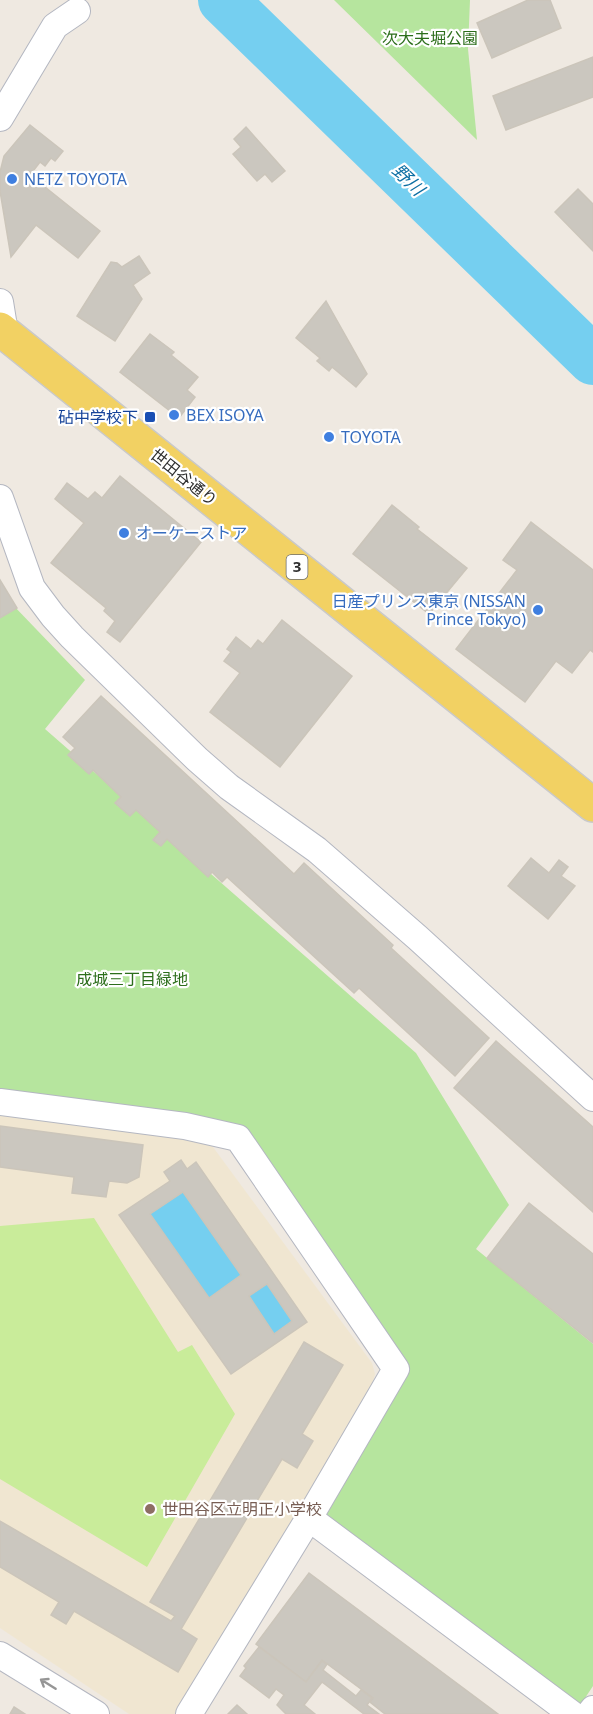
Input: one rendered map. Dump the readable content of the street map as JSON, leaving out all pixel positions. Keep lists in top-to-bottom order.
{
  "streets": {
    "main road": ["世田谷通り", "3"]
  },
  "water": ["野川"],
  "parks": ["次大夫堀公園", "成城三丁目緑地"],
  "places": {
    "other": [
      "NETZ TOYOTA",
      "BEX ISOYA",
      "TOYOTA",
      "オーケーストア",
      "日産プリンス東京 (NISSAN Prince Tokyo)",
      "世田谷区立明正小学校"
    ],
    "transit": ["砧中学校下"]
  }
}
